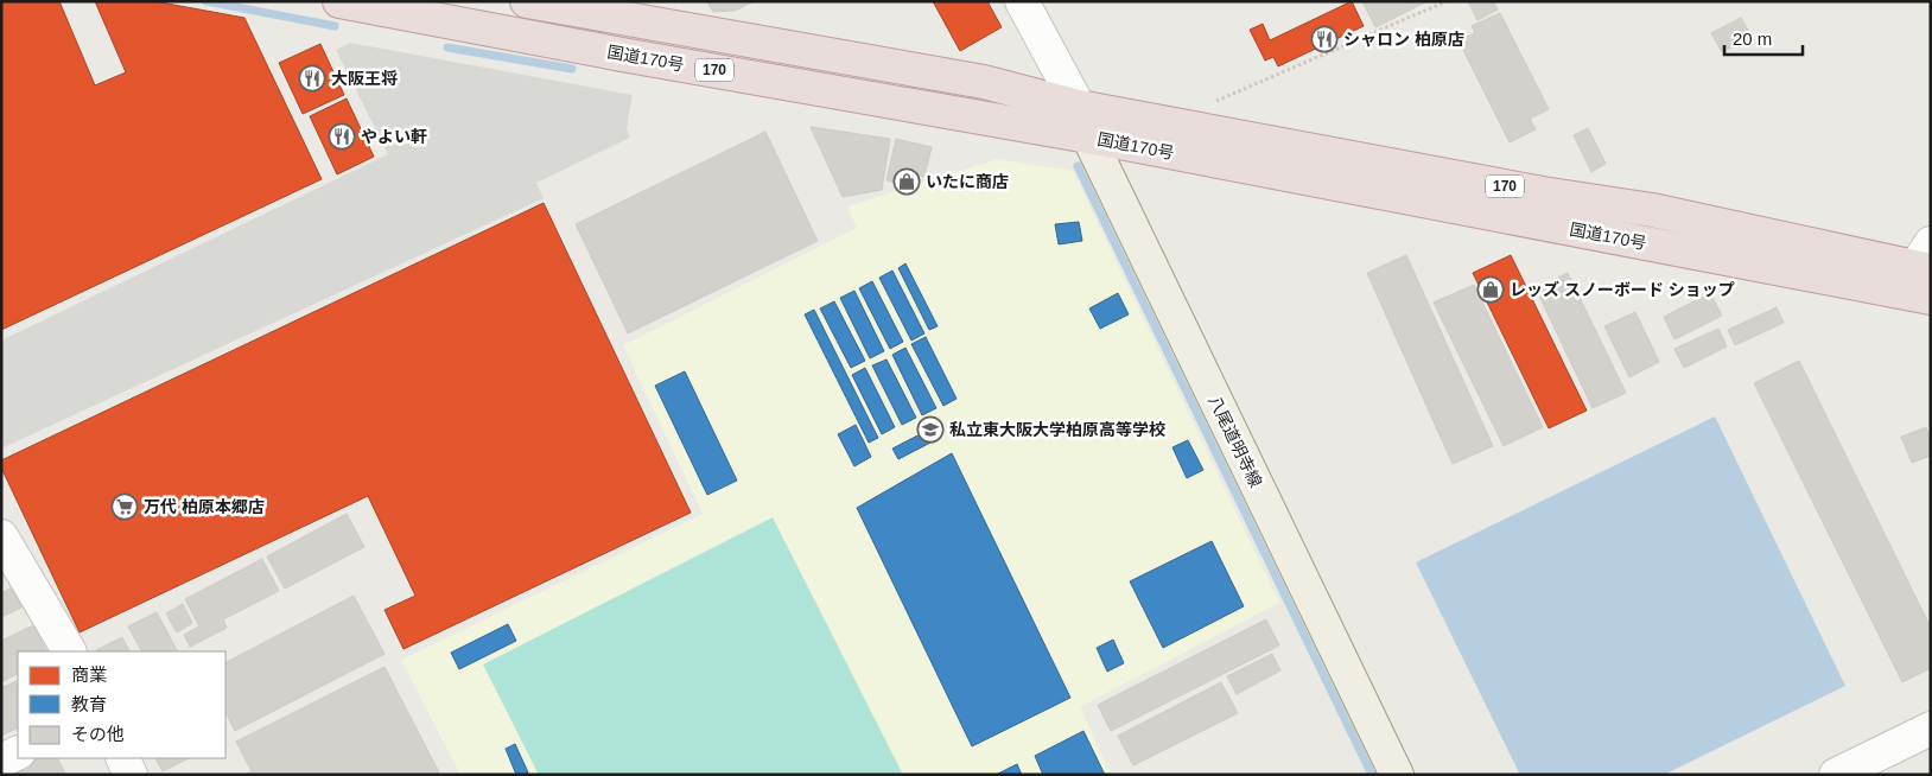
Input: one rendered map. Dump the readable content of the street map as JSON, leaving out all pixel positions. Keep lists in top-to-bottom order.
{
  "streets": {
    "highway": ["国道170号", "170"],
    "main road": ["八尾道明寺線"]
  },
  "crossings": [
    ["国道170号", "八尾道明寺線"]
  ],
  "places": {
    "restaurant": ["シャロン 柏原店", "大阪王将", "やよい軒"],
    "shop": ["いたに商店", "レッズ スノーボード ショップ"],
    "school or university": ["私立東大阪大学柏原高等学校"],
    "supermarket": ["万代 柏原本郷店"]
  },
  "legend": ["商業", "教育", "その他"],
  "scale_bar": "20 m"
}
